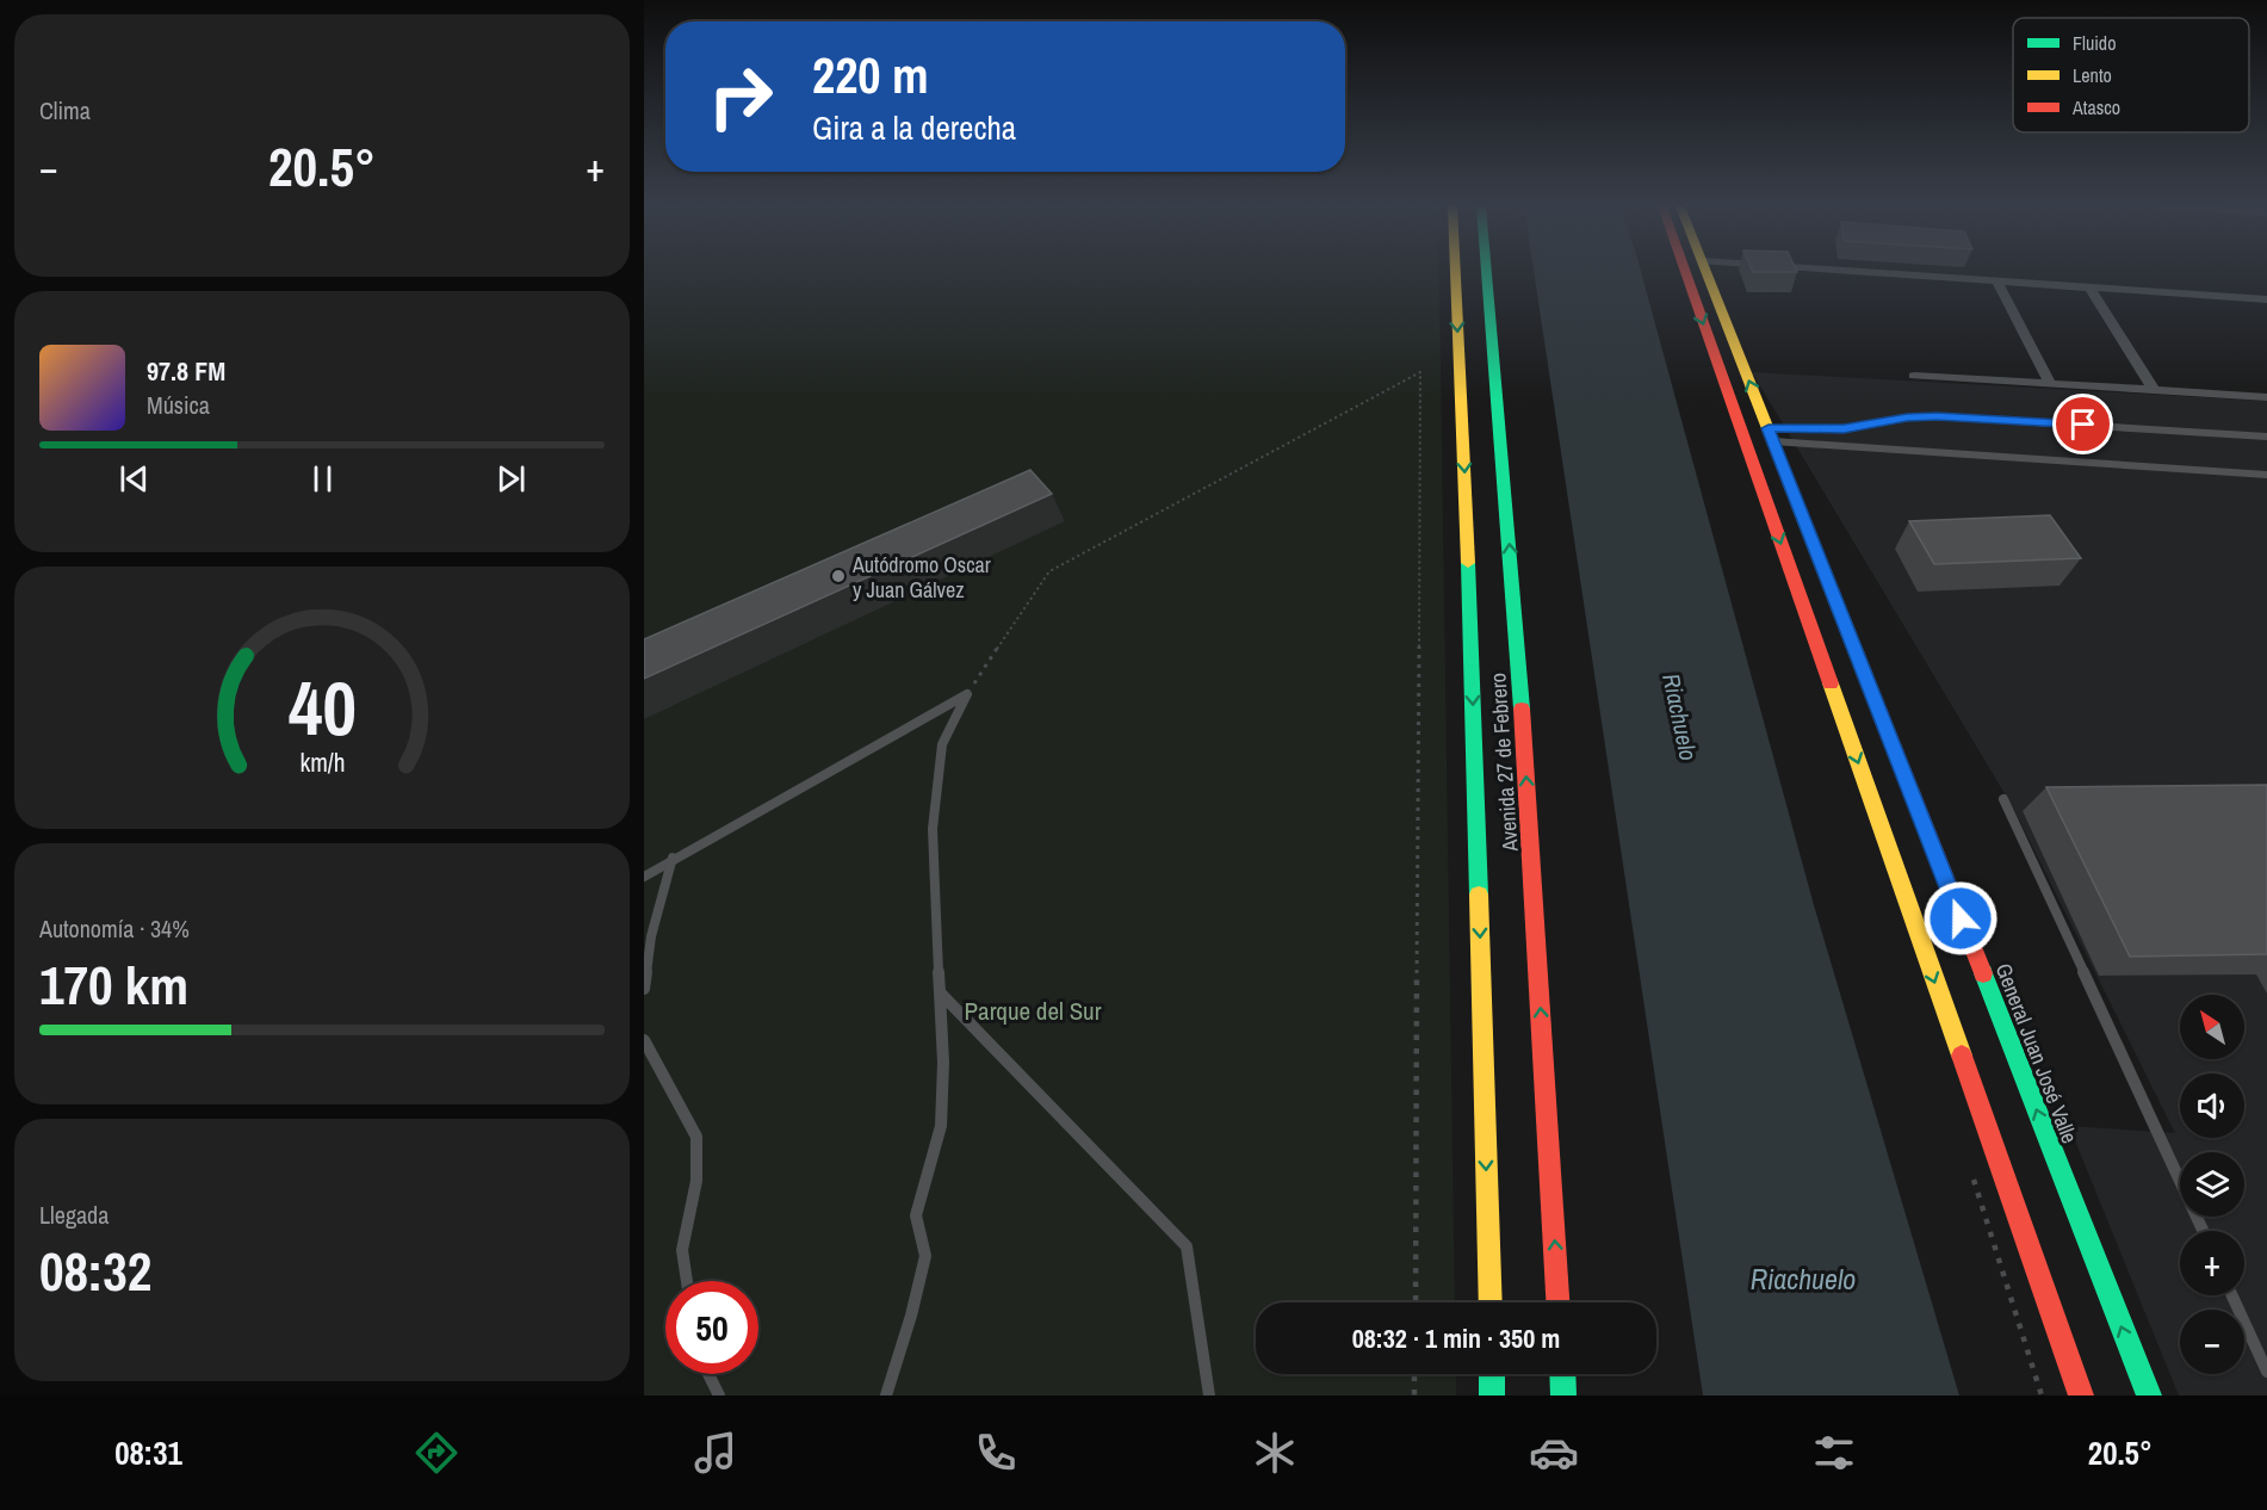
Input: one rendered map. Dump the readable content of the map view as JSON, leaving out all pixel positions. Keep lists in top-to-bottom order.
{
  "streets": {
    "main road": ["Avenida 27 de Febrero", "General Juan José Valle"]
  },
  "water": ["Riachuelo"],
  "parks": ["Parque del Sur"],
  "places": ["Autódromo Oscar y Juan Gálvez"],
  "legend": ["Fluido", "Lento", "Atasco"],
  "north": "top left",
  "page": {
    "tile": [
      "Clima",
      ["Autonomía · 34%", "170 km"],
      ["Llegada", "08:32"]
    ],
    "turn": ["220 m", "Gira a la derecha"],
    "heat": ["−", "20.5°", "+"],
    "song": ["97.8 FM", "Música"],
    "map_buttons": ["+", "−"],
    "limit": "50",
    "trip": "08:32 · 1 min · 350 m",
    "tabs": ["08:31", "20.5°"],
    "gauge": ["40", "km/h"]
  }
}
